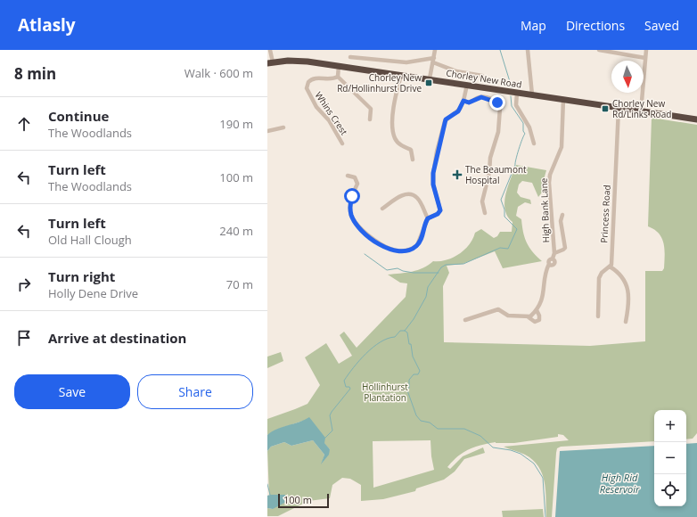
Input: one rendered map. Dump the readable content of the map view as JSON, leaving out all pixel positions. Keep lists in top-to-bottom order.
{
  "streets": {
    "highway": ["Chorley New Road"],
    "street": ["Whins Crest", "High Bank Lane", "Princess Road"]
  },
  "crossings": [
    ["Chorley New Road", "High Bank Lane"],
    ["Chorley New Road", "Princess Road"]
  ],
  "water": ["High Rid Reservoir"],
  "parks": ["Hollinhurst Plantation"],
  "places": {
    "transit": ["Chorley New Rd/Hollinhurst Drive", "Chorley New Rd/Links Road"],
    "health": ["The Beaumont Hospital"]
  },
  "scale_bar": "100 m",
  "north": "bottom",
  "page": {
    "header": "Atlasly",
    "nav": ["Map", "Directions", "Saved"],
    "heading": ["8 min", "Walk · 600 m"],
    "list": [
      ["Continue", "The Woodlands", "190 m"],
      ["Turn left", "The Woodlands", "100 m"],
      ["Turn left", "Old Hall Clough", "240 m"],
      ["Turn right", "Holly Dene Drive", "70 m"],
      "Arrive at destination"
    ],
    "buttons": ["Save", "Share"],
    "map_buttons": ["+", "−"],
    "scale": "100 m"
  }
}
